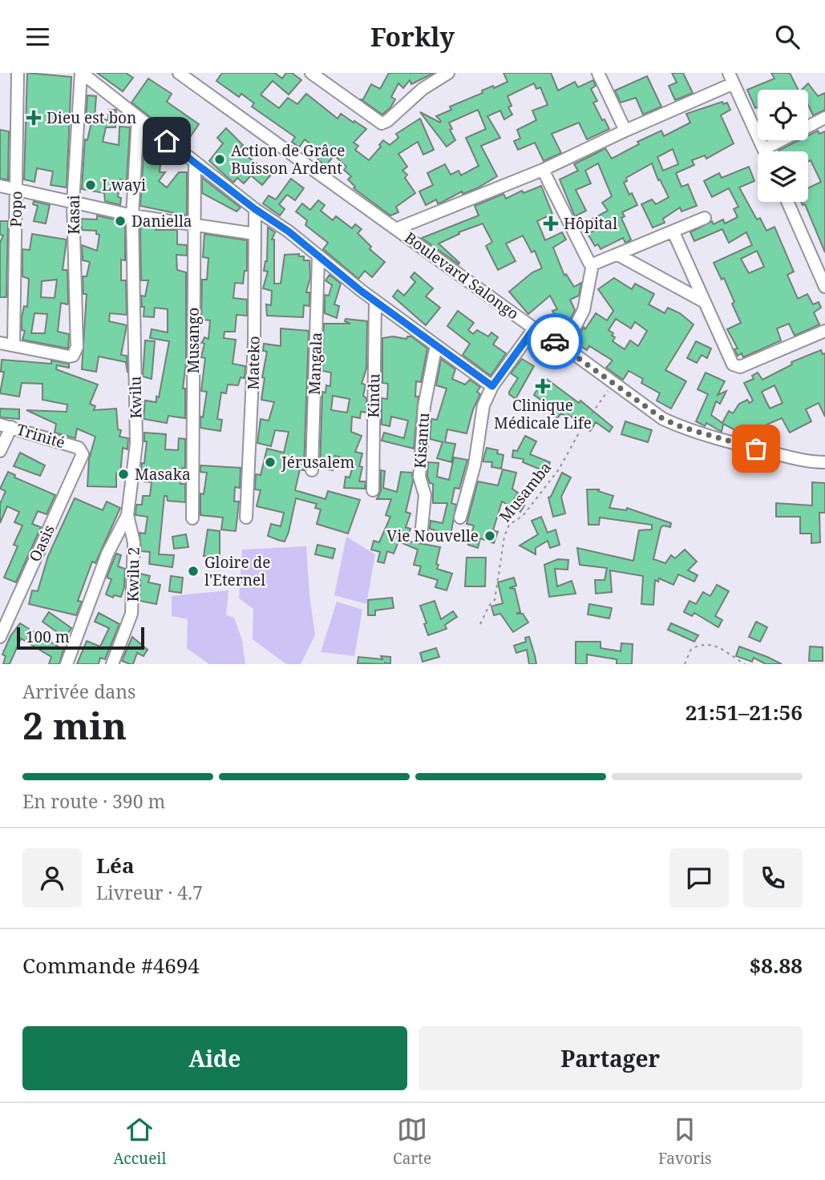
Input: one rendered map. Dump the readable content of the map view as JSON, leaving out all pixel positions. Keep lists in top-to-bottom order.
{
  "streets": {
    "street": [
      "Popo",
      "Kasai",
      "Boulevard Salongo",
      "Musango",
      "Mateko",
      "Mangala",
      "Kindu",
      "Kwilu",
      "Trinité",
      "Kisantu",
      "Oasis",
      "Kwilu 2"
    ],
    "path": ["Musamba"]
  },
  "crossings": [
    ["Popo", "Kasai"],
    ["Boulevard Salongo", "Musamba"],
    ["Kwilu", "Kwilu 2"],
    ["Trinité", "Oasis"]
  ],
  "places": {
    "health": ["Dieu est bon", "Hôpital", "Clinique Médicale Life"],
    "other": [
      "Action de Grâce Buisson Ardent",
      "Lwayi",
      "Daniella",
      "Jérusalem",
      "Masaka",
      "Vie Nouvelle",
      "Gloire de l'Eternel"
    ]
  },
  "scale_bar": "100 m",
  "page": {
    "header": "Forkly",
    "scale": "100 m",
    "heading": ["2 min", "Arrivée dans", "21:51–21:56"],
    "panel": [
      "Léa",
      "Livreur · 4.7",
      "Commande #4694",
      "$8.88"
    ],
    "bar": "En route · 390 m",
    "buttons": ["Aide", "Partager"],
    "tabs": ["Accueil", "Carte", "Favoris"]
  }
}
